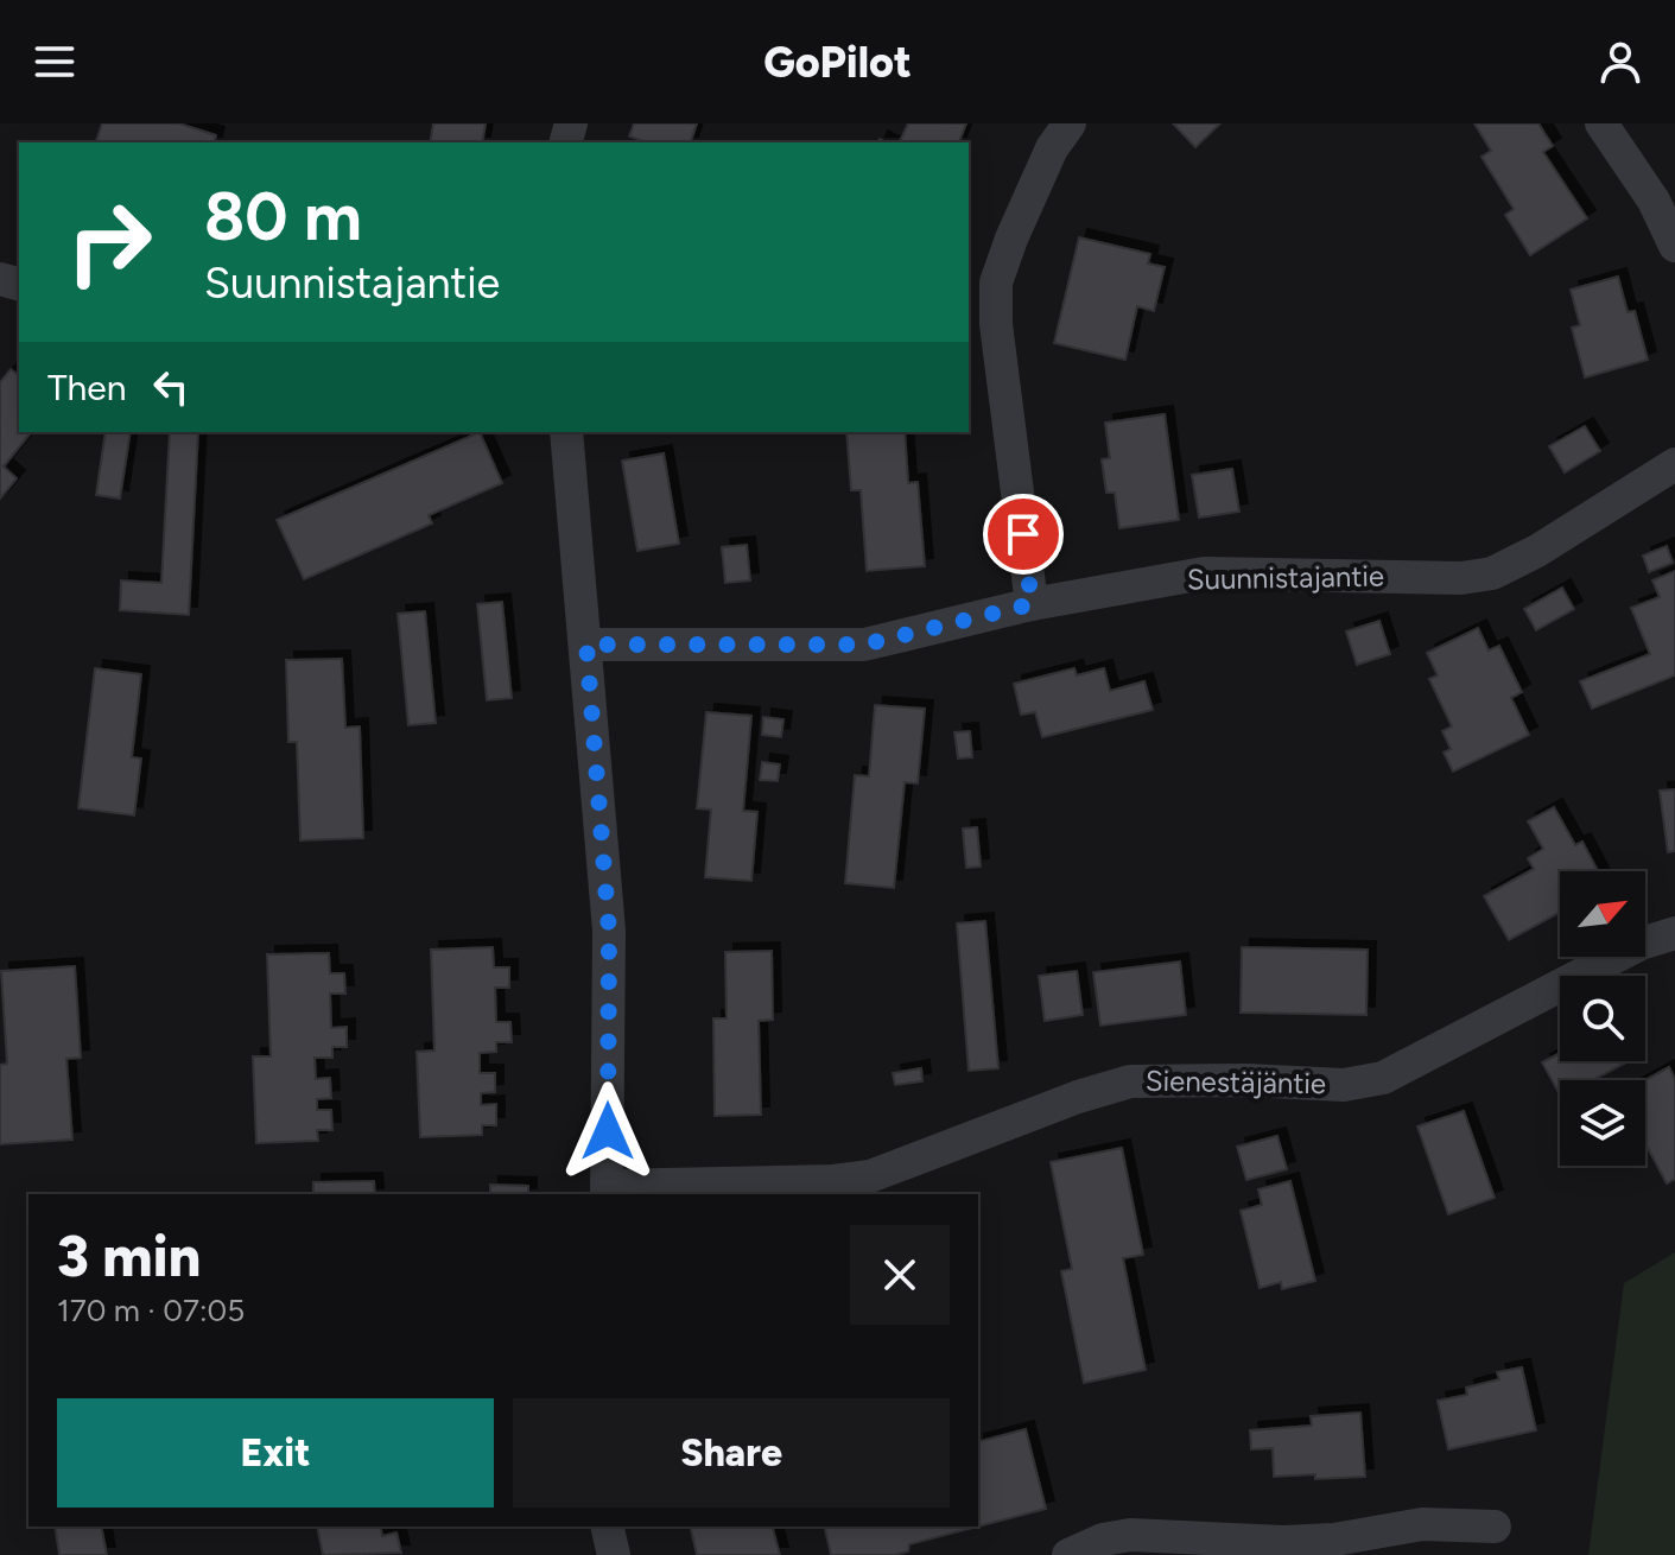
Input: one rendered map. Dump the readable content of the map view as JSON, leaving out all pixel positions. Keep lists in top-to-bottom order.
{
  "streets": {
    "street": ["Suunnistajantie", "Sienestäjäntie"]
  },
  "north": "top right",
  "page": {
    "header": "GoPilot",
    "turn": ["80 m", "Suunnistajantie"],
    "then": "Then",
    "heading": ["3 min", "170 m · 07:05"],
    "buttons": ["Exit", "Share"]
  }
}
